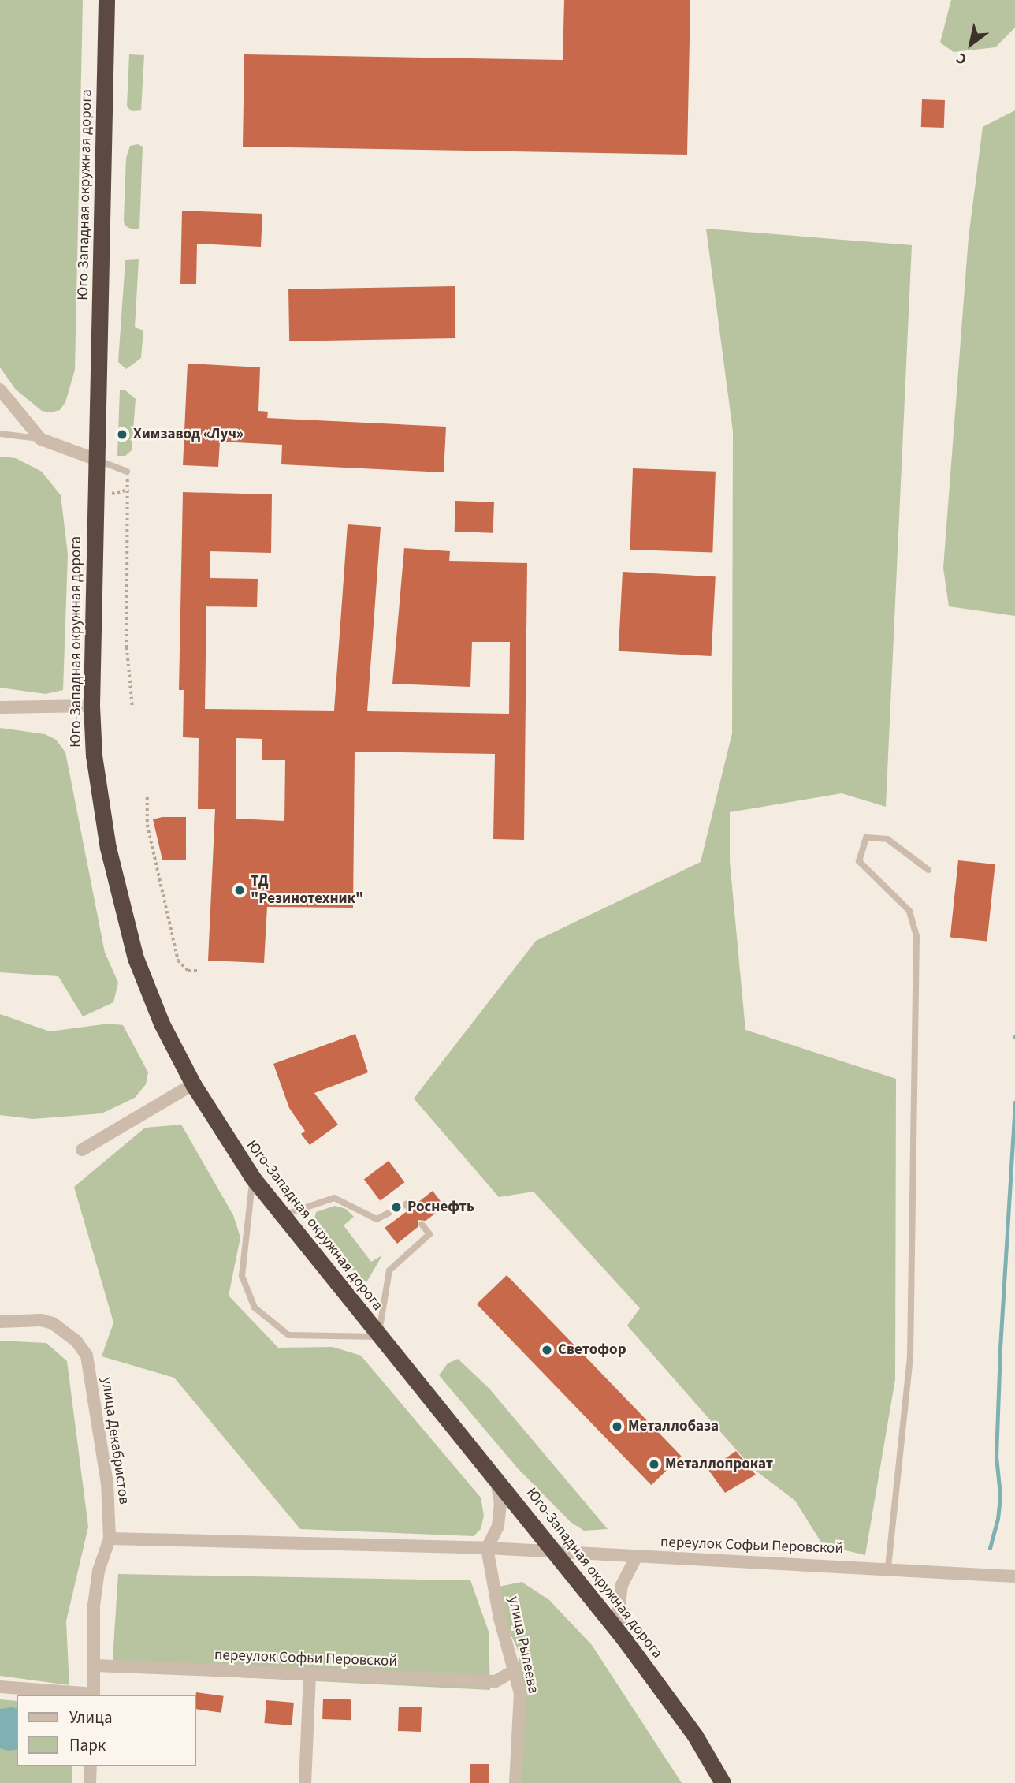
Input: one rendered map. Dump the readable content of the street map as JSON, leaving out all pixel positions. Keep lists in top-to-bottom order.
{
  "streets": {
    "highway": ["Юго-Западная окружная дорога"],
    "street": ["улица Декабристов", "переулок Софьи Перовской", "улица Рылеева"]
  },
  "crossings": [
    ["Юго-Западная окружная дорога", "переулок Софьи Перовской"],
    ["улица Декабристов", "переулок Софьи Перовской"],
    ["переулок Софьи Перовской", "улица Рылеева"]
  ],
  "places": [
    "Химзавод «Луч»",
    "ТД \"Резинотехник\"",
    "Роснефть",
    "Светофор",
    "Металлобаза",
    "Металлопрокат"
  ],
  "legend": ["Улица", "Парк"],
  "north": "bottom left"
}
